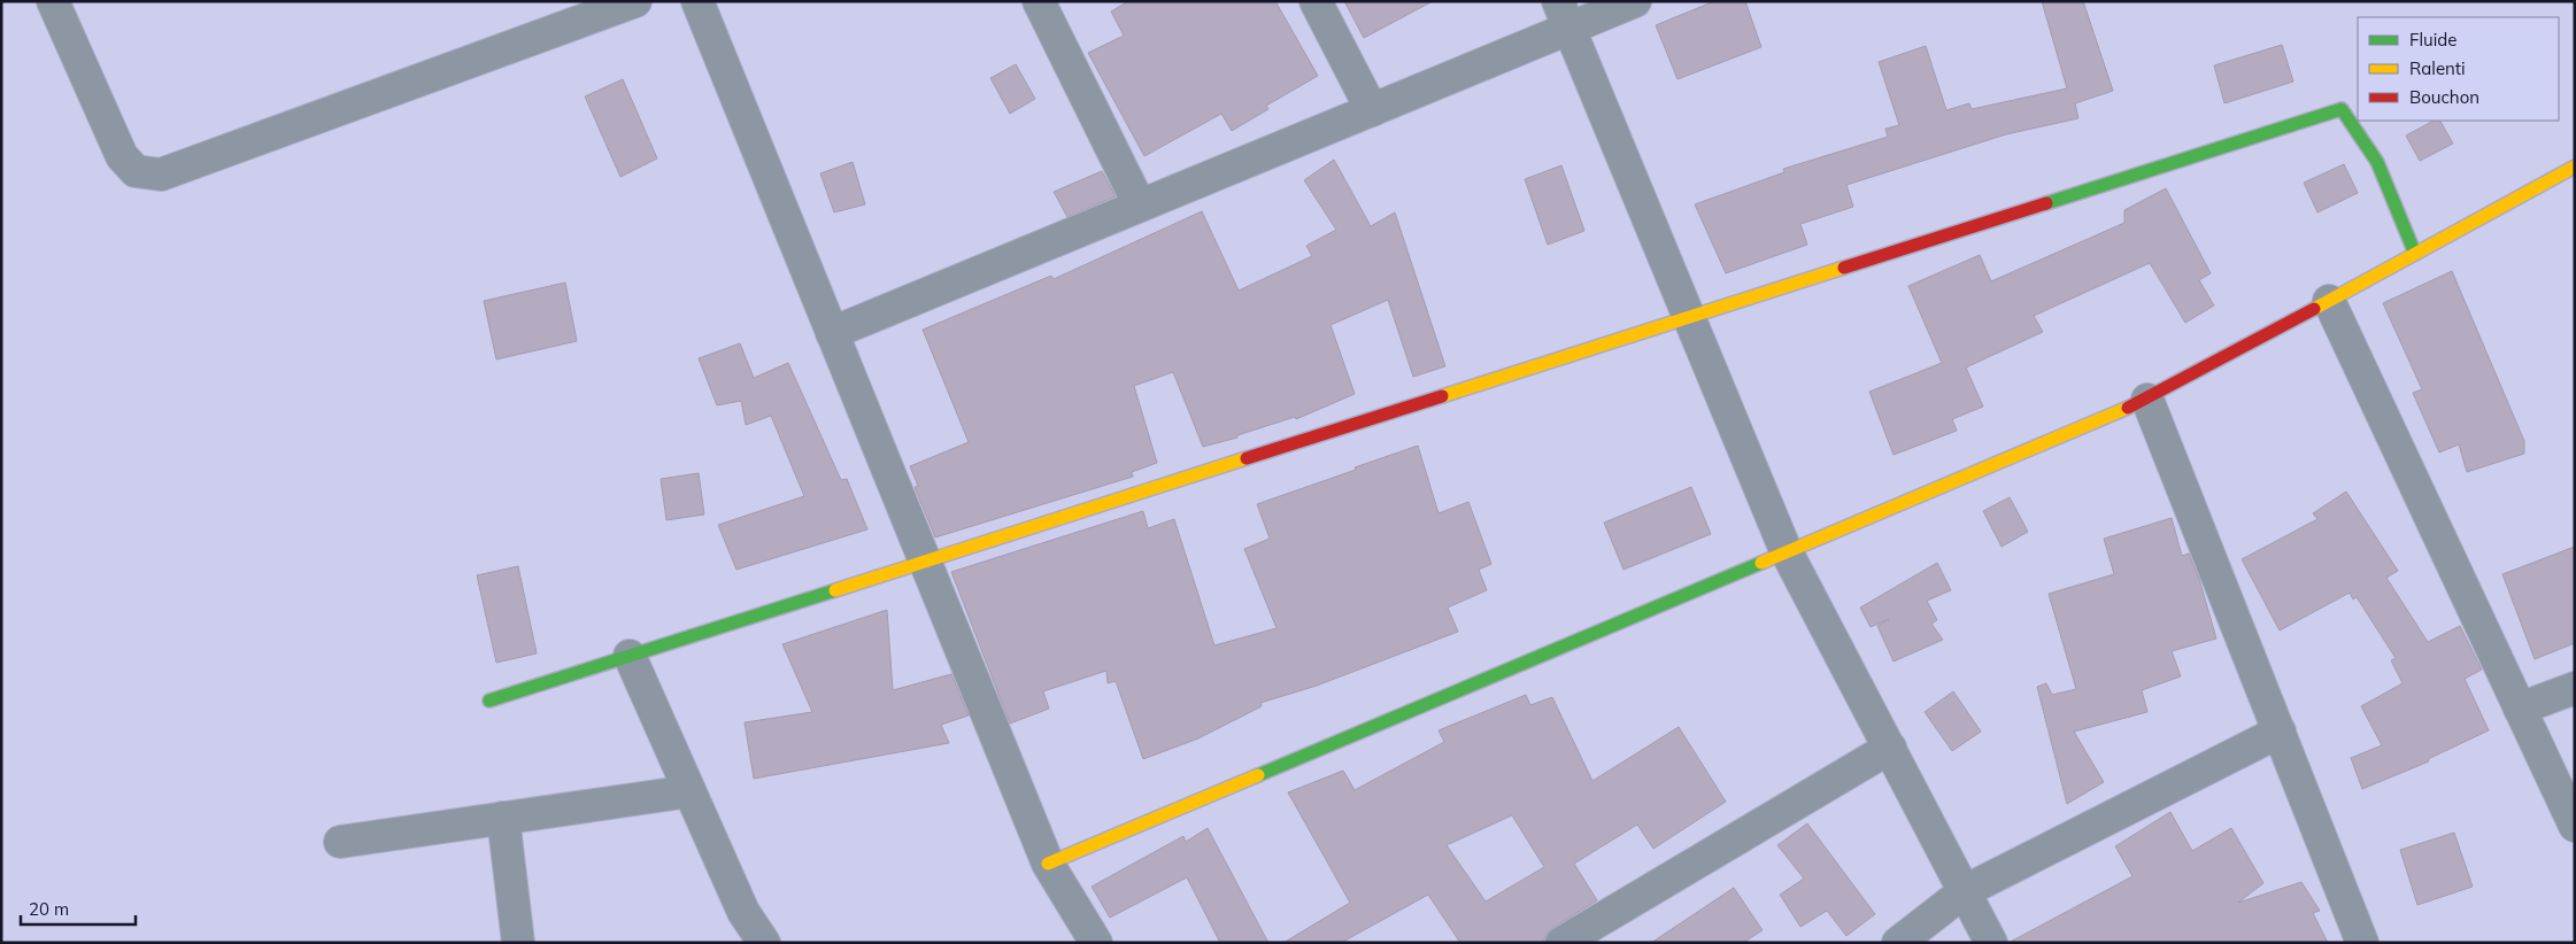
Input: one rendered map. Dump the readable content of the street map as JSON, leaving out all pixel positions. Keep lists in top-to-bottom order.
{
  "legend": ["Fluide", "Ralenti", "Bouchon"],
  "scale_bar": "20 m"
}
